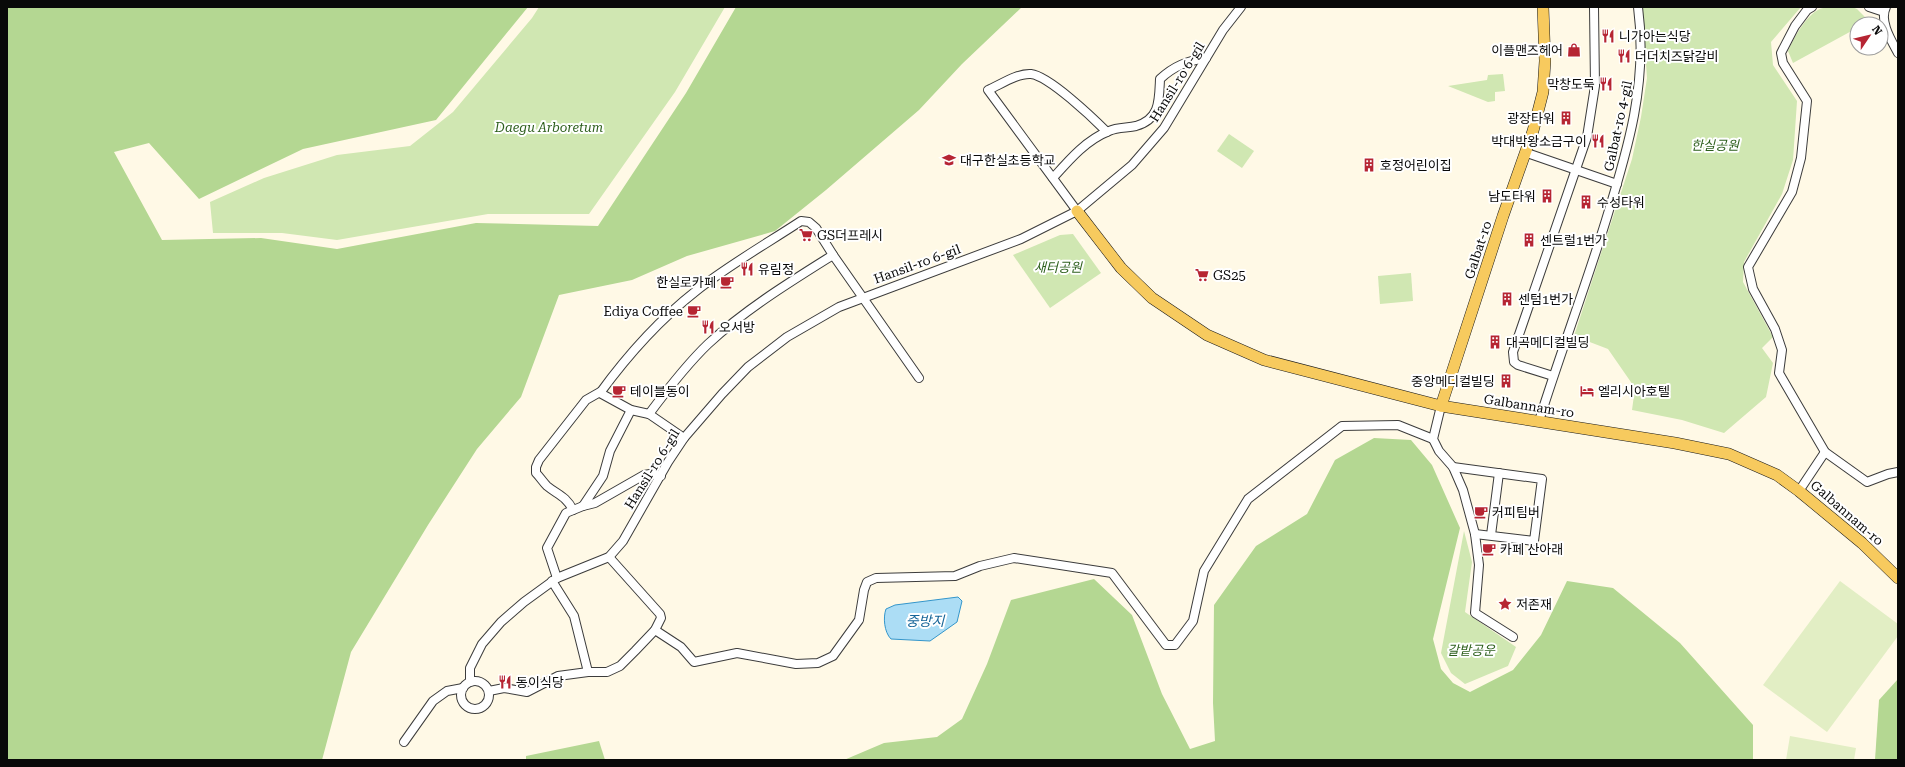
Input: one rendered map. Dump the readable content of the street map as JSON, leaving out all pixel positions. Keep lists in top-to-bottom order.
{
  "streets": {
    "main road": ["Galbat-ro", "Galbannam-ro"],
    "street": ["Hansil-ro 6-gil", "Galbat-ro 4-gil"]
  },
  "crossings": [
    ["Hansil-ro 6-gil", "Galbannam-ro"],
    ["Galbat-ro 4-gil", "Galbat-ro"],
    ["Galbat-ro", "Galbannam-ro"]
  ],
  "water": ["중방지"],
  "parks": [
    "Daegu Arboretum",
    "한실공원",
    "새터공원",
    "갈밭공운"
  ],
  "places": {
    "restaurant": [
      "니가아는식당",
      "더더치즈닭갈비",
      "막창도둑",
      "박대박왕소금구이",
      "유림정",
      "오서방",
      "동이식당"
    ],
    "shop": ["이플맨즈헤어"],
    "building": [
      "광장타워",
      "호정어린이집",
      "남도타워",
      "수성타워",
      "센트럴1번가",
      "센텀1번가",
      "대곡메디컬빌딩",
      "중앙메디컬빌딩"
    ],
    "school or university": ["대구한실초등학교"],
    "supermarket": ["GS더프레시", "GS25"],
    "cafe": [
      "한실로카페",
      "Ediya Coffee",
      "테이블동이",
      "커피팀버",
      "카페 산아래"
    ],
    "hotel": ["엘리시아호텔"],
    "place": ["저존재"]
  },
  "north": "top right"
}
